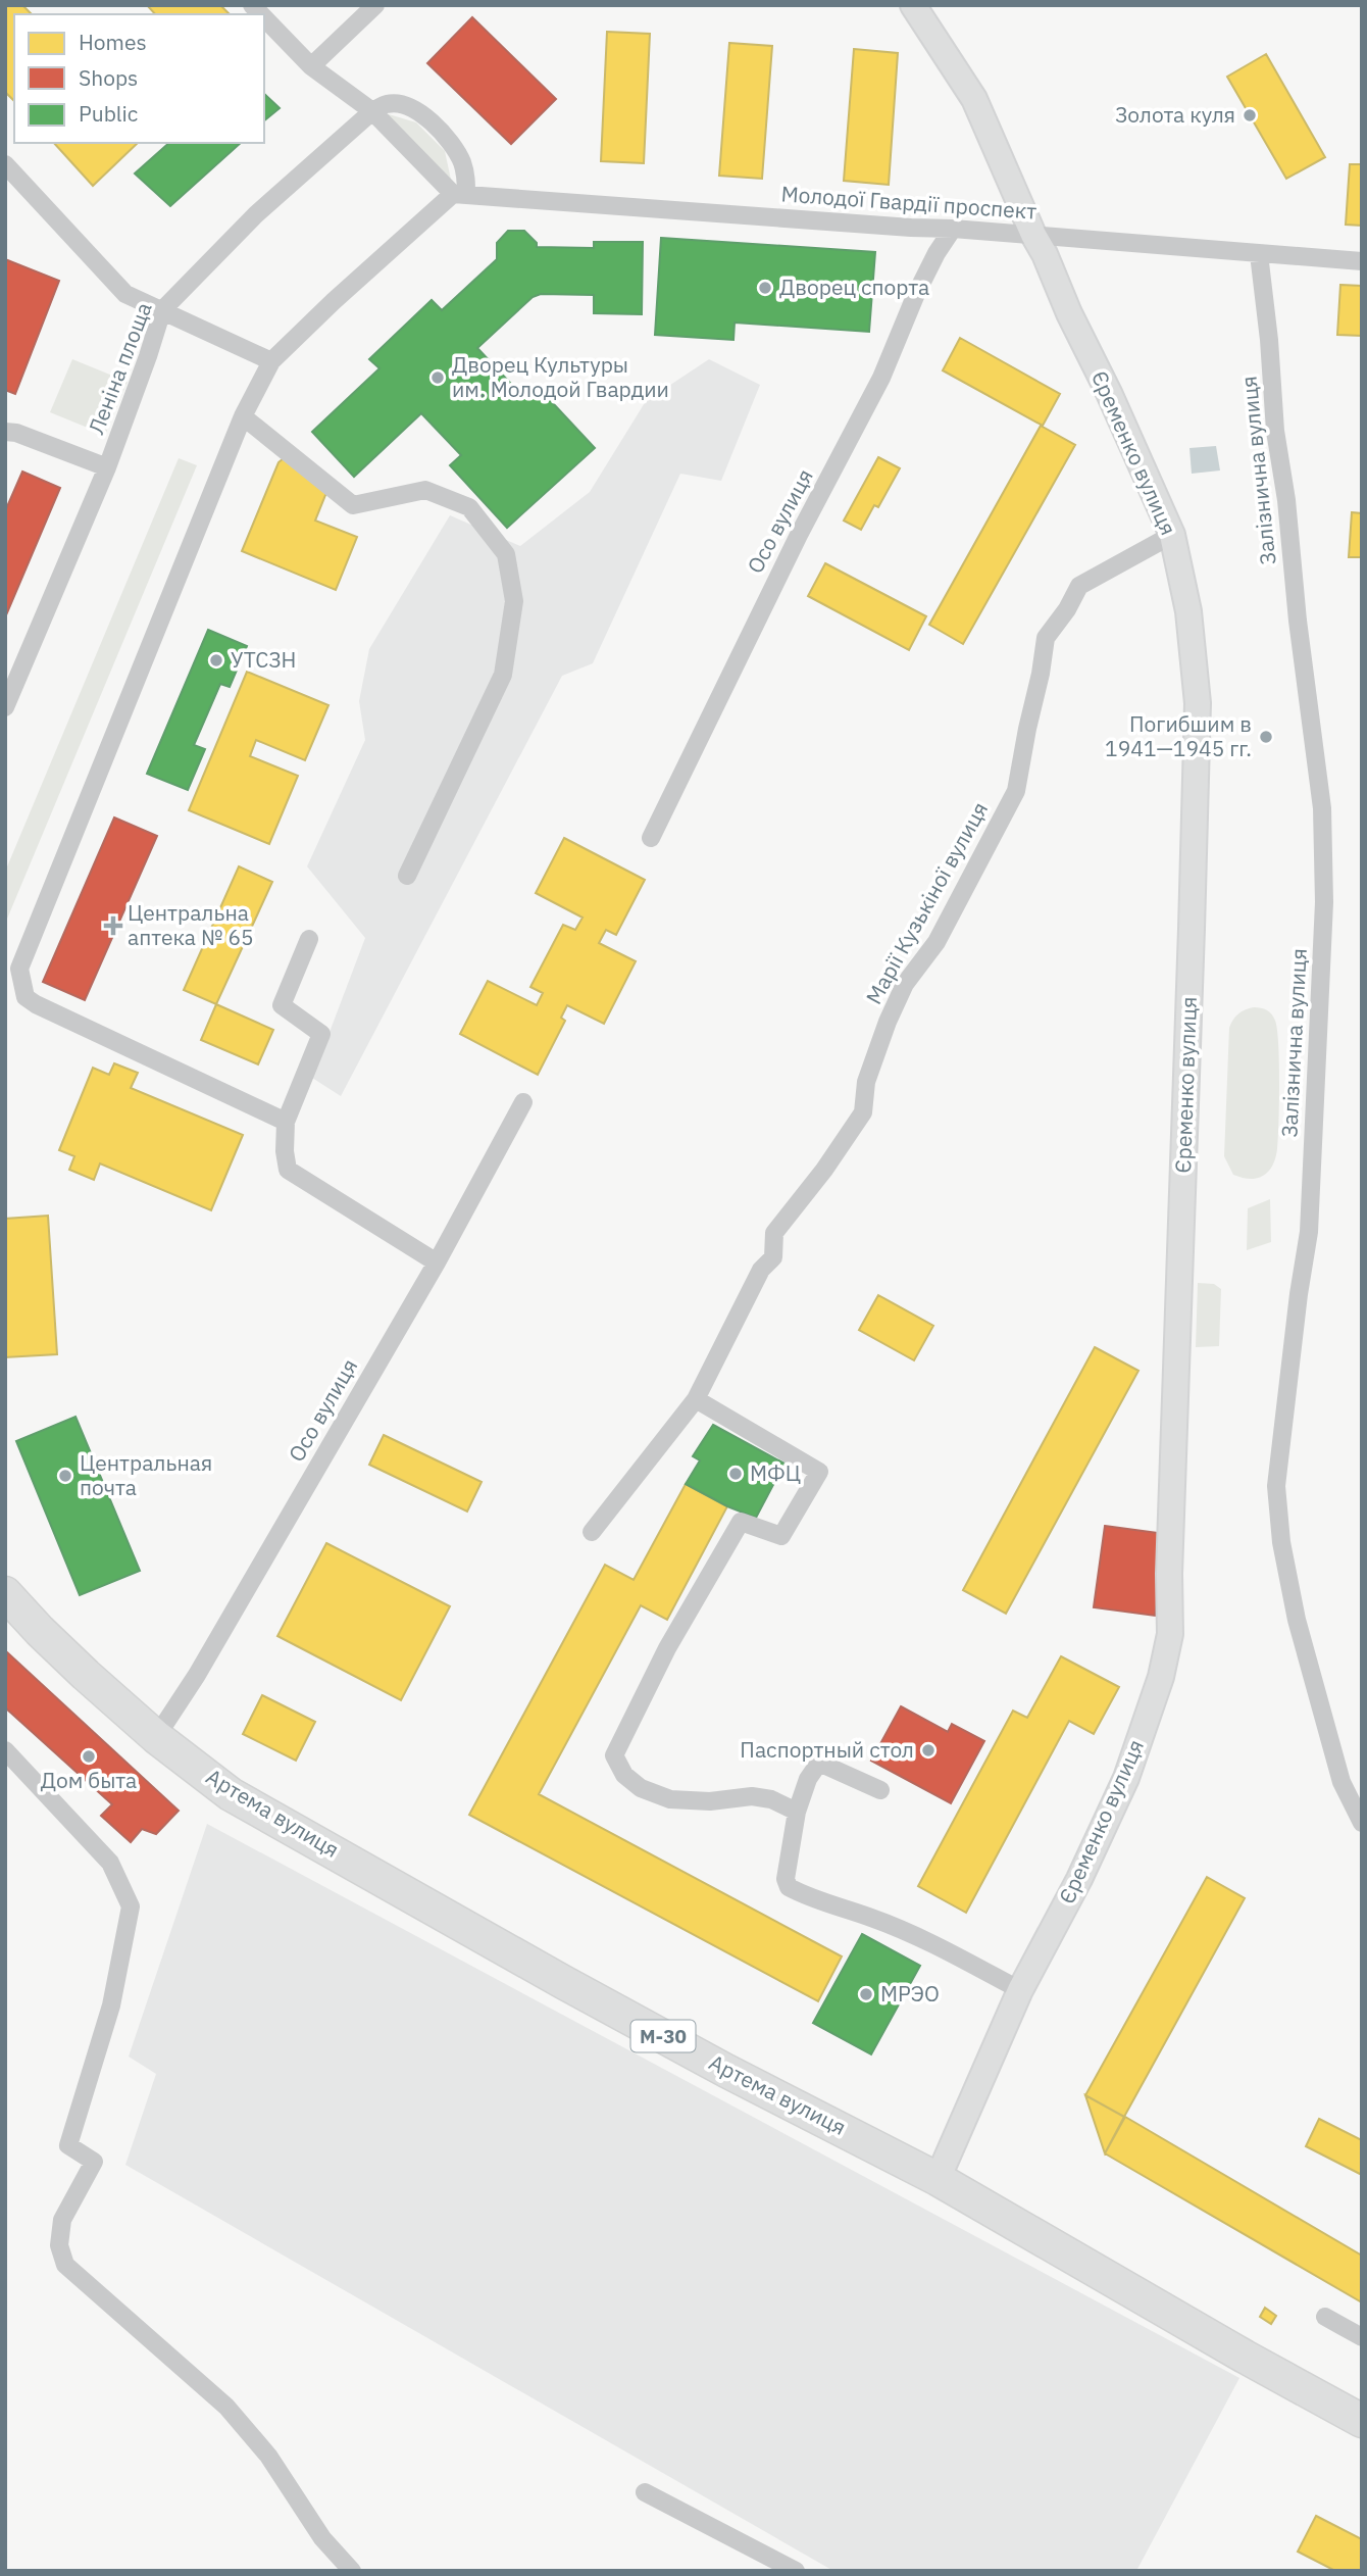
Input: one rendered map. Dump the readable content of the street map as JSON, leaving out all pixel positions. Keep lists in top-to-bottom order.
{
  "streets": {
    "highway": ["Артема вулиця", "М-30"],
    "street": [
      "Молодої Гвардії проспект",
      "Леніна площа",
      "Єременко вулиця",
      "Залізнична вулиця",
      "Осо вулиця",
      "Марії Кузькіної вулиця"
    ]
  },
  "crossings": [
    ["Молодої Гвардії проспект", "Єременко вулиця"],
    ["Молодої Гвардії проспект", "Залізнична вулиця"],
    ["Молодої Гвардії проспект", "Осо вулиця"],
    ["Єременко вулиця", "Марії Кузькіної вулиця"],
    ["Єременко вулиця", "Артема вулиця"],
    ["Осо вулиця", "Артема вулиця"]
  ],
  "places": {
    "other": [
      "Золота куля",
      "Дворец спорта",
      "Дворец Культуры им. Молодой Гвардии",
      "УТСЗН",
      "Погибшим в 1941—1945 гг.",
      "МФЦ",
      "Центральная почта",
      "Паспортный стол",
      "Дом быта",
      "МРЭО"
    ],
    "health": ["Центральна аптека № 65"]
  },
  "legend": ["Homes", "Shops", "Public"]
}
